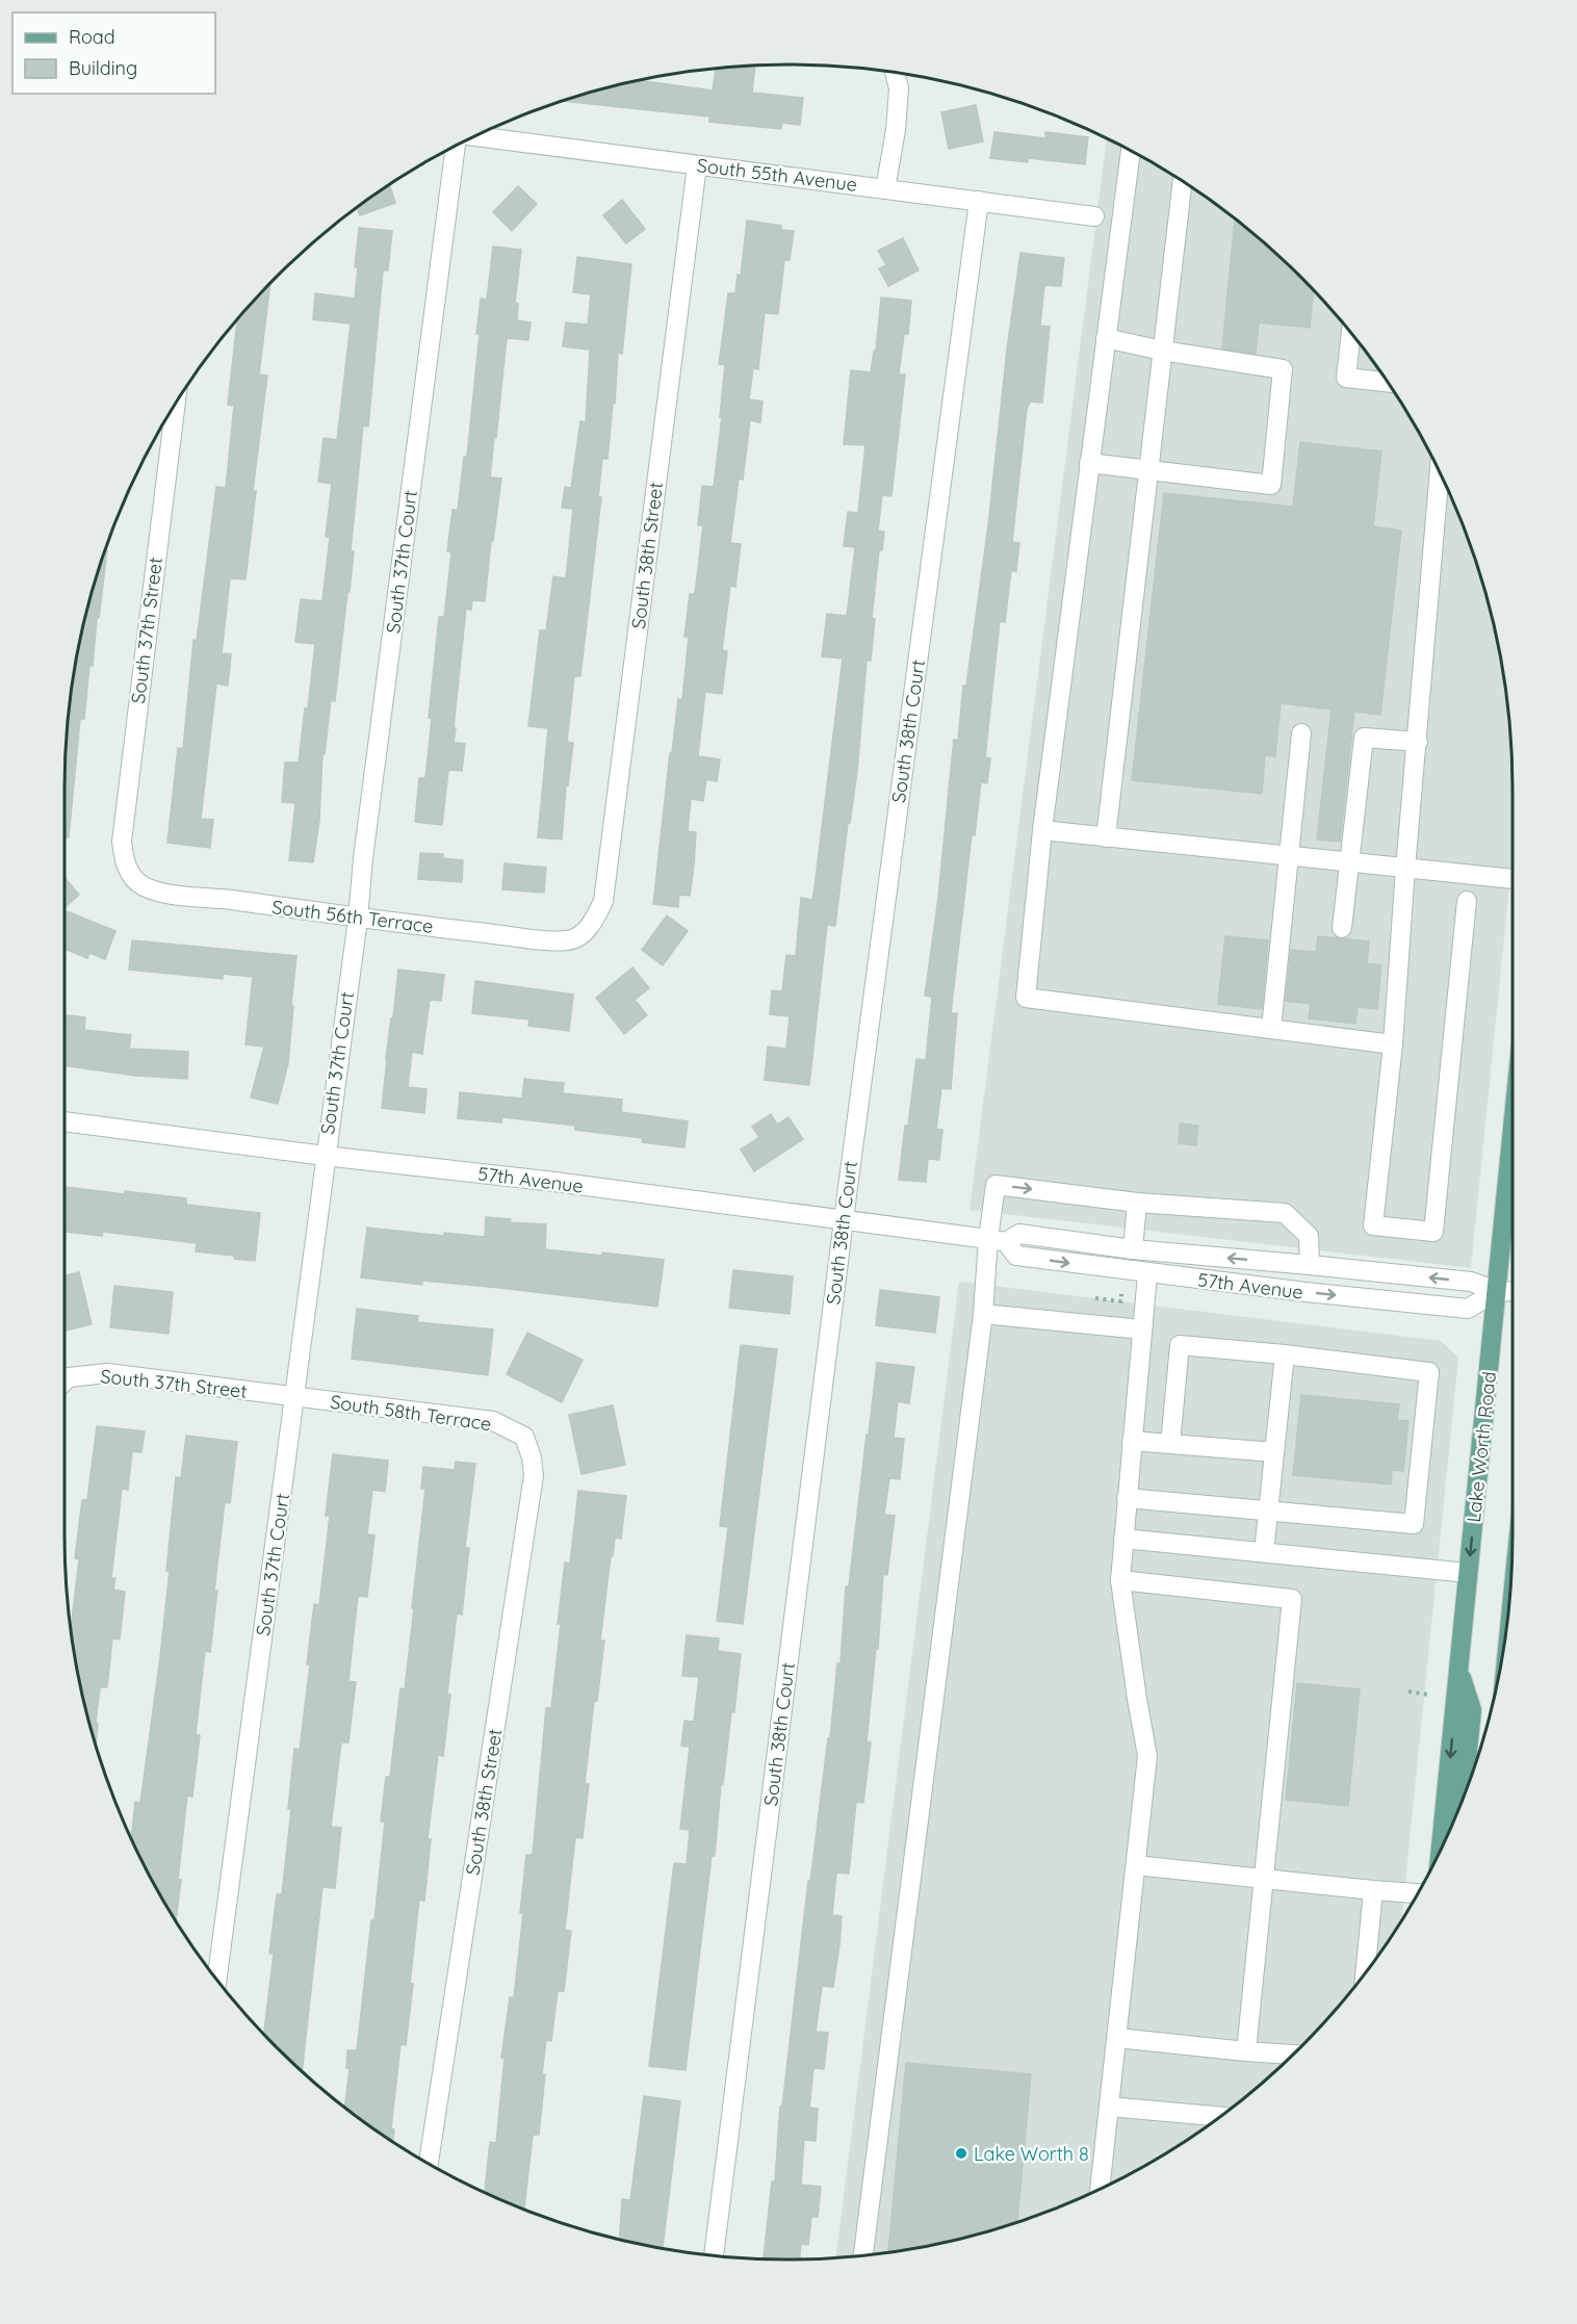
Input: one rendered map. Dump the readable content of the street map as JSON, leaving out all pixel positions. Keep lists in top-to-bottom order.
{
  "streets": {
    "main road": ["Lake Worth Road"],
    "street": [
      "South 55th Avenue",
      "South 38th Street",
      "South 37th Court",
      "South 37th Street",
      "South 38th Court",
      "South 56th Terrace",
      "57th Avenue",
      "South 58th Terrace"
    ]
  },
  "crossings": [
    ["South 55th Avenue", "South 38th Street"],
    ["South 55th Avenue", "South 38th Court"],
    ["South 38th Street", "South 56th Terrace"],
    ["South 38th Street", "South 58th Terrace"],
    ["South 37th Court", "South 37th Street"],
    ["South 37th Court", "South 56th Terrace"],
    ["South 37th Court", "57th Avenue"],
    ["South 37th Court", "South 58th Terrace"],
    ["South 37th Street", "South 56th Terrace"],
    ["South 37th Street", "South 58th Terrace"],
    ["South 38th Court", "57th Avenue"],
    ["57th Avenue", "Lake Worth Road"]
  ],
  "one_way": ["Lake Worth Road"],
  "places": ["Lake Worth 8"],
  "legend": ["Road", "Building"]
}
